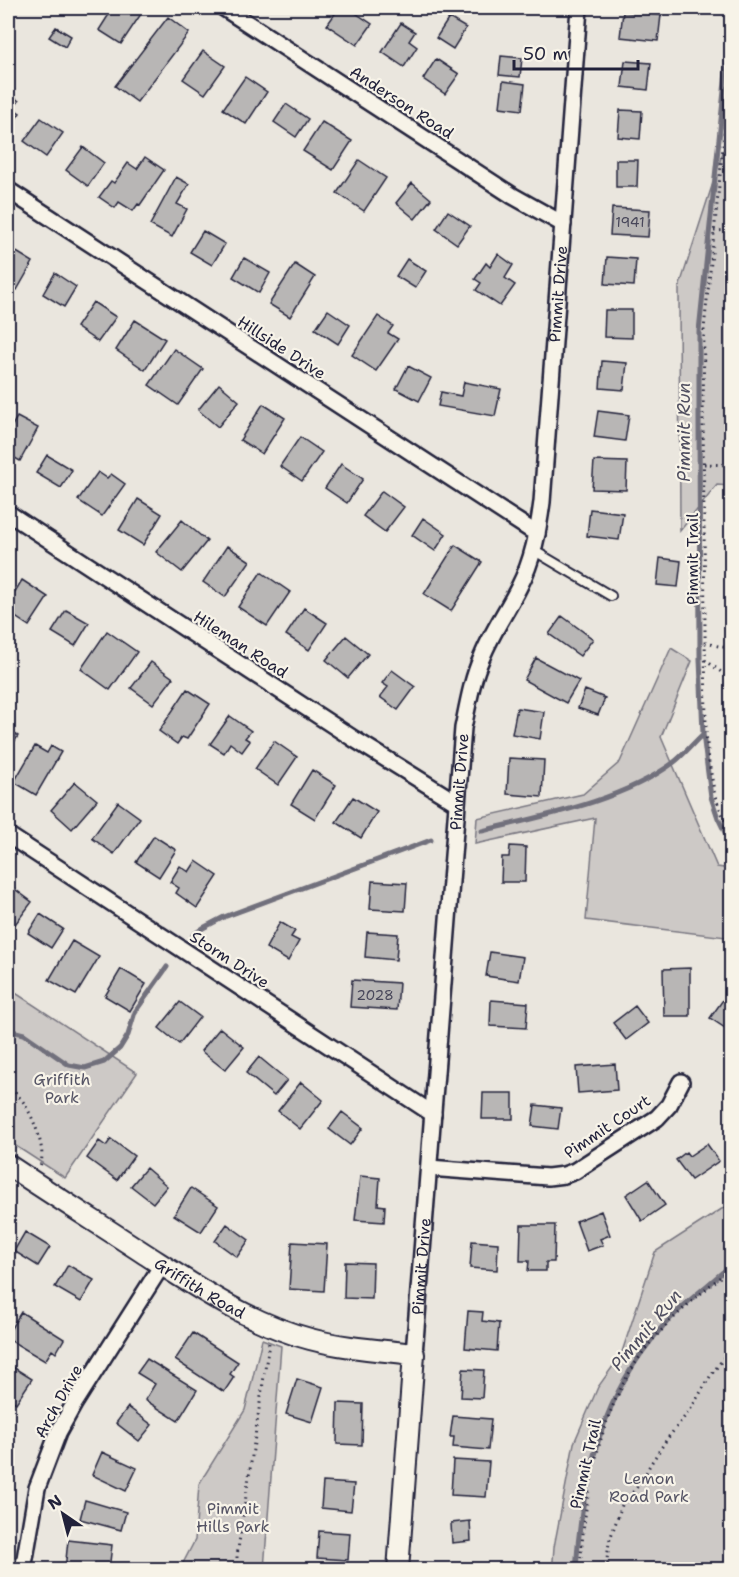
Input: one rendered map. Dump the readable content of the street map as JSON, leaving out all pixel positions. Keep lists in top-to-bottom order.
{
  "streets": {
    "street": [
      "Anderson Road",
      "Pimmit Drive",
      "Hillside Drive",
      "Hileman Road",
      "Storm Drive",
      "Pimmit Court",
      "Griffith Road",
      "Arch Drive"
    ],
    "path": ["Pimmit Trail"]
  },
  "crossings": [
    ["Anderson Road", "Pimmit Drive"],
    ["Pimmit Drive", "Hillside Drive"],
    ["Pimmit Drive", "Hileman Road"],
    ["Pimmit Drive", "Storm Drive"],
    ["Pimmit Drive", "Pimmit Court"],
    ["Pimmit Drive", "Griffith Road"],
    ["Griffith Road", "Arch Drive"]
  ],
  "water": ["Pimmit Run"],
  "parks": ["Griffith Park", "Lemon Road Park", "Pimmit Hills Park"],
  "house_numbers": ["1941", "2028"],
  "scale_bar": "50 m",
  "north": "top left"
}
